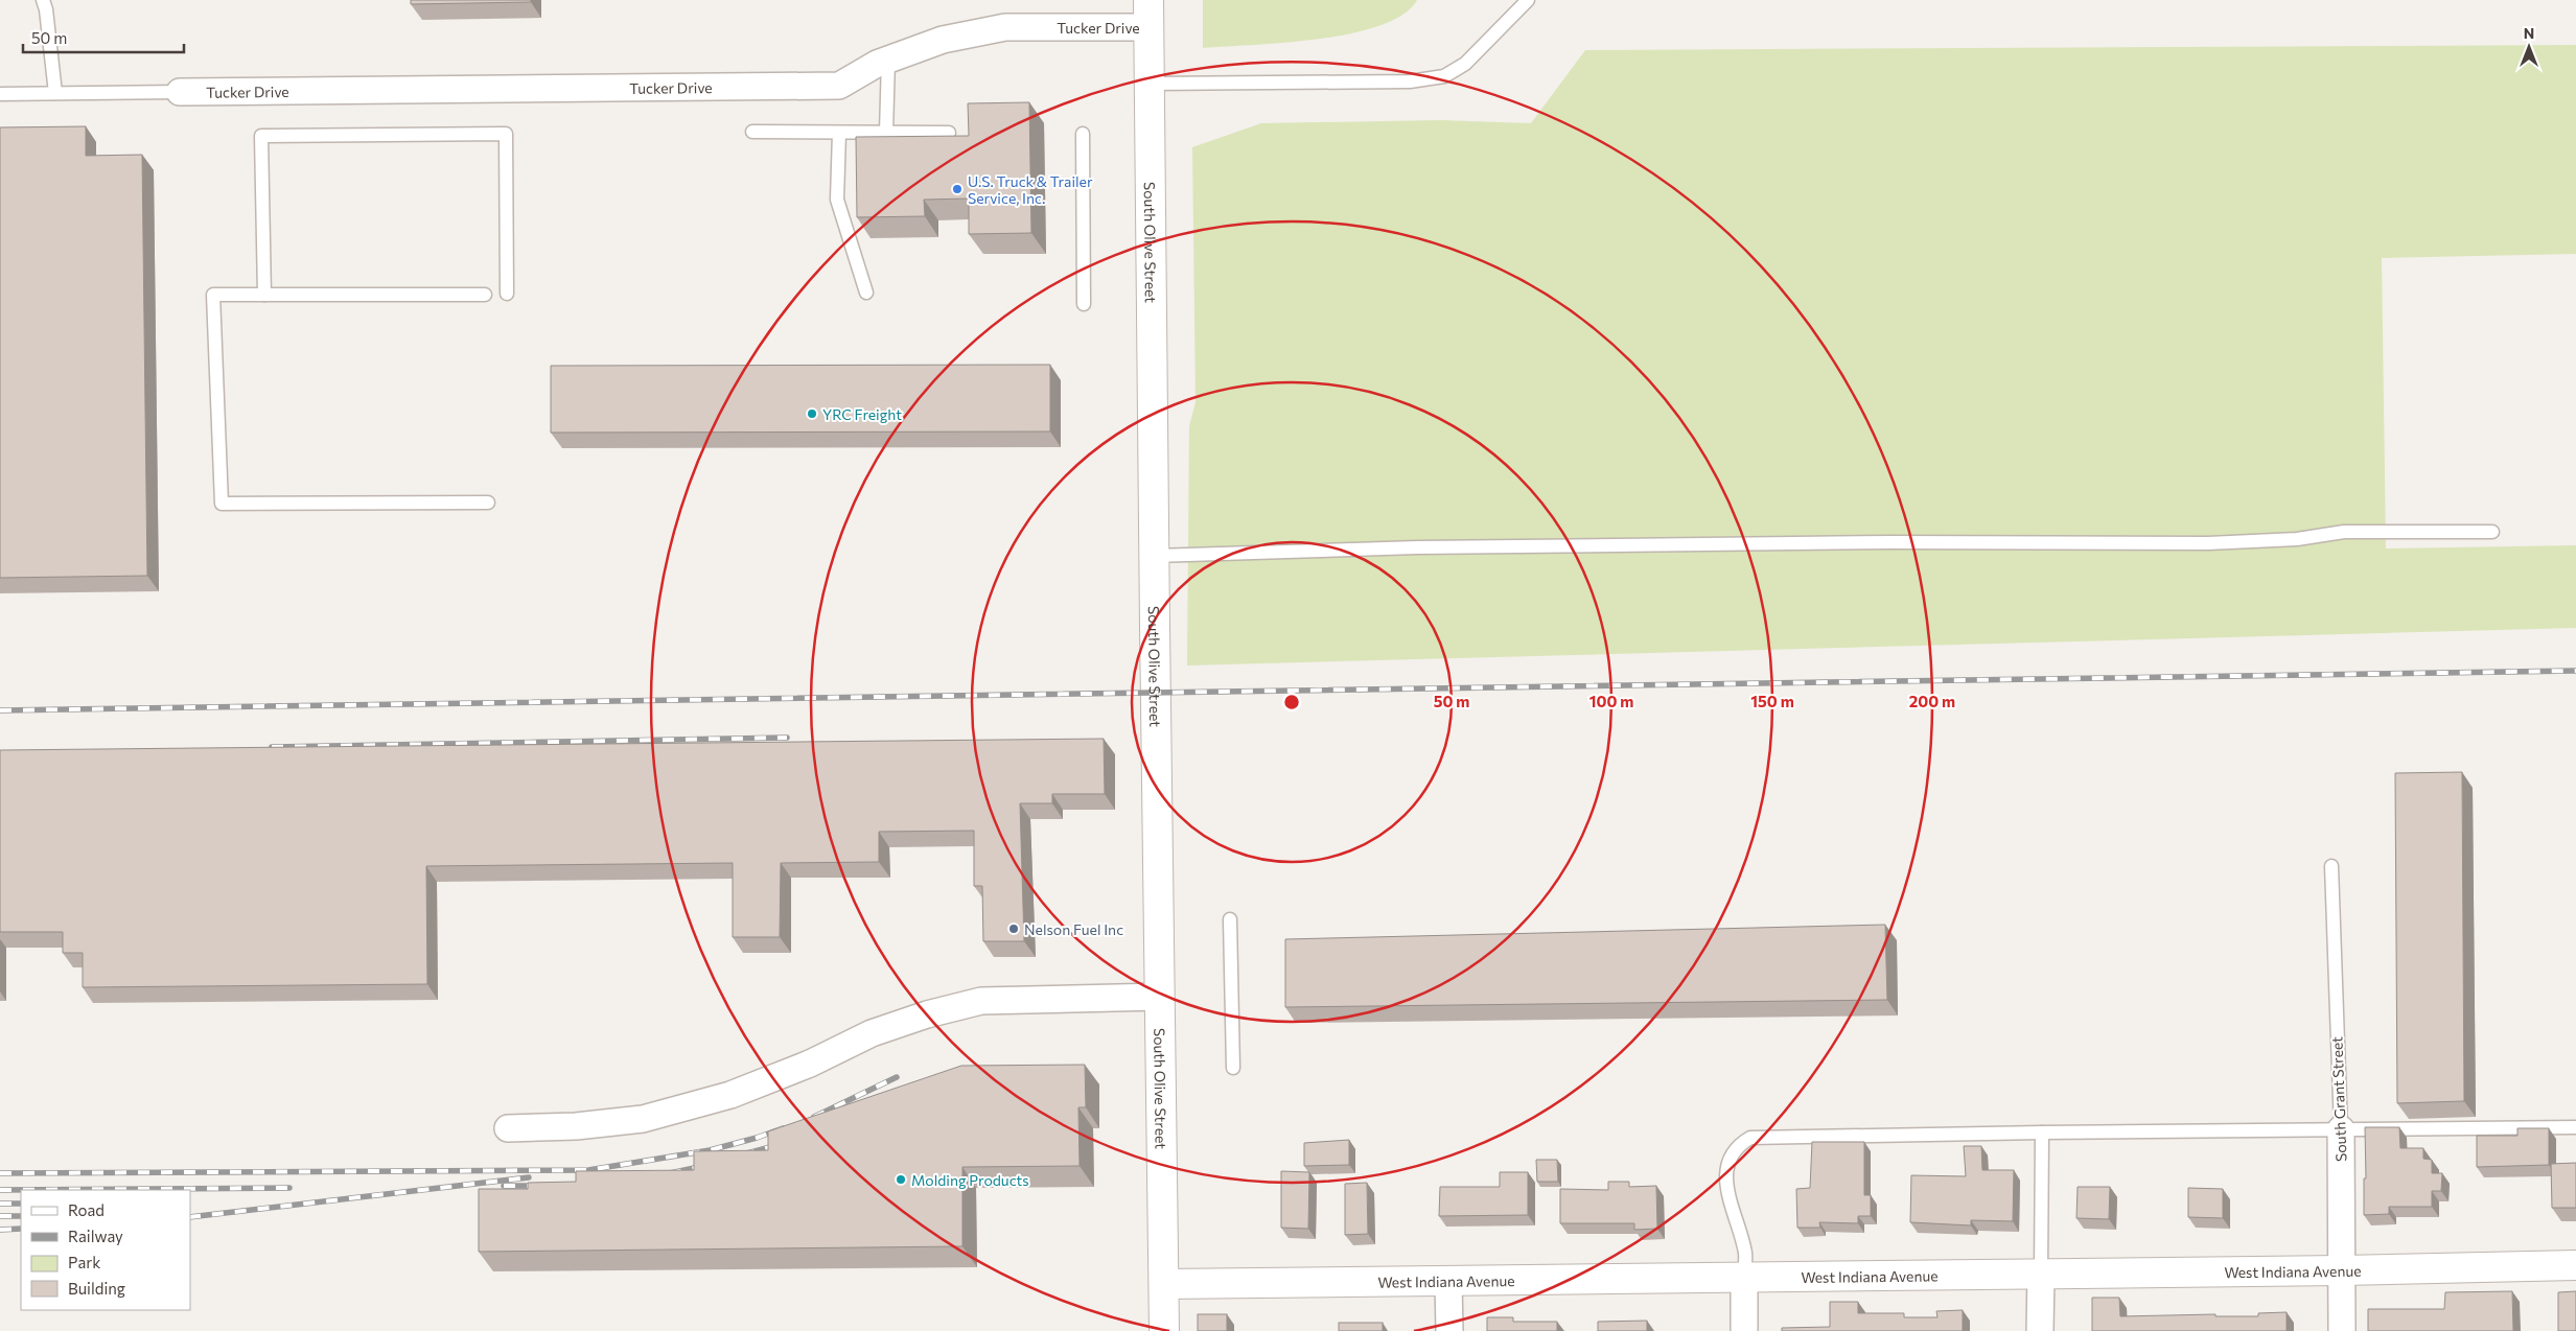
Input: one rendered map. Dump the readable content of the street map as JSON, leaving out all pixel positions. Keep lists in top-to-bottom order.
{
  "streets": {
    "street": [
      "Tucker Drive",
      "South Olive Street",
      "South Grant Street",
      "West Indiana Avenue"
    ]
  },
  "crossings": [
    ["Tucker Drive", "South Olive Street"],
    ["South Olive Street", "West Indiana Avenue"],
    ["South Grant Street", "West Indiana Avenue"]
  ],
  "places": [
    "U.S. Truck & Trailer Service, Inc.",
    "YRC Freight",
    "Nelson Fuel Inc",
    "Molding Products"
  ],
  "legend": [
    "Road",
    "Railway",
    "Park",
    "Building"
  ],
  "scale_bar": "50 m",
  "north": "top",
  "rings": [
    "50 m",
    "100 m",
    "150 m",
    "200 m"
  ]
}
